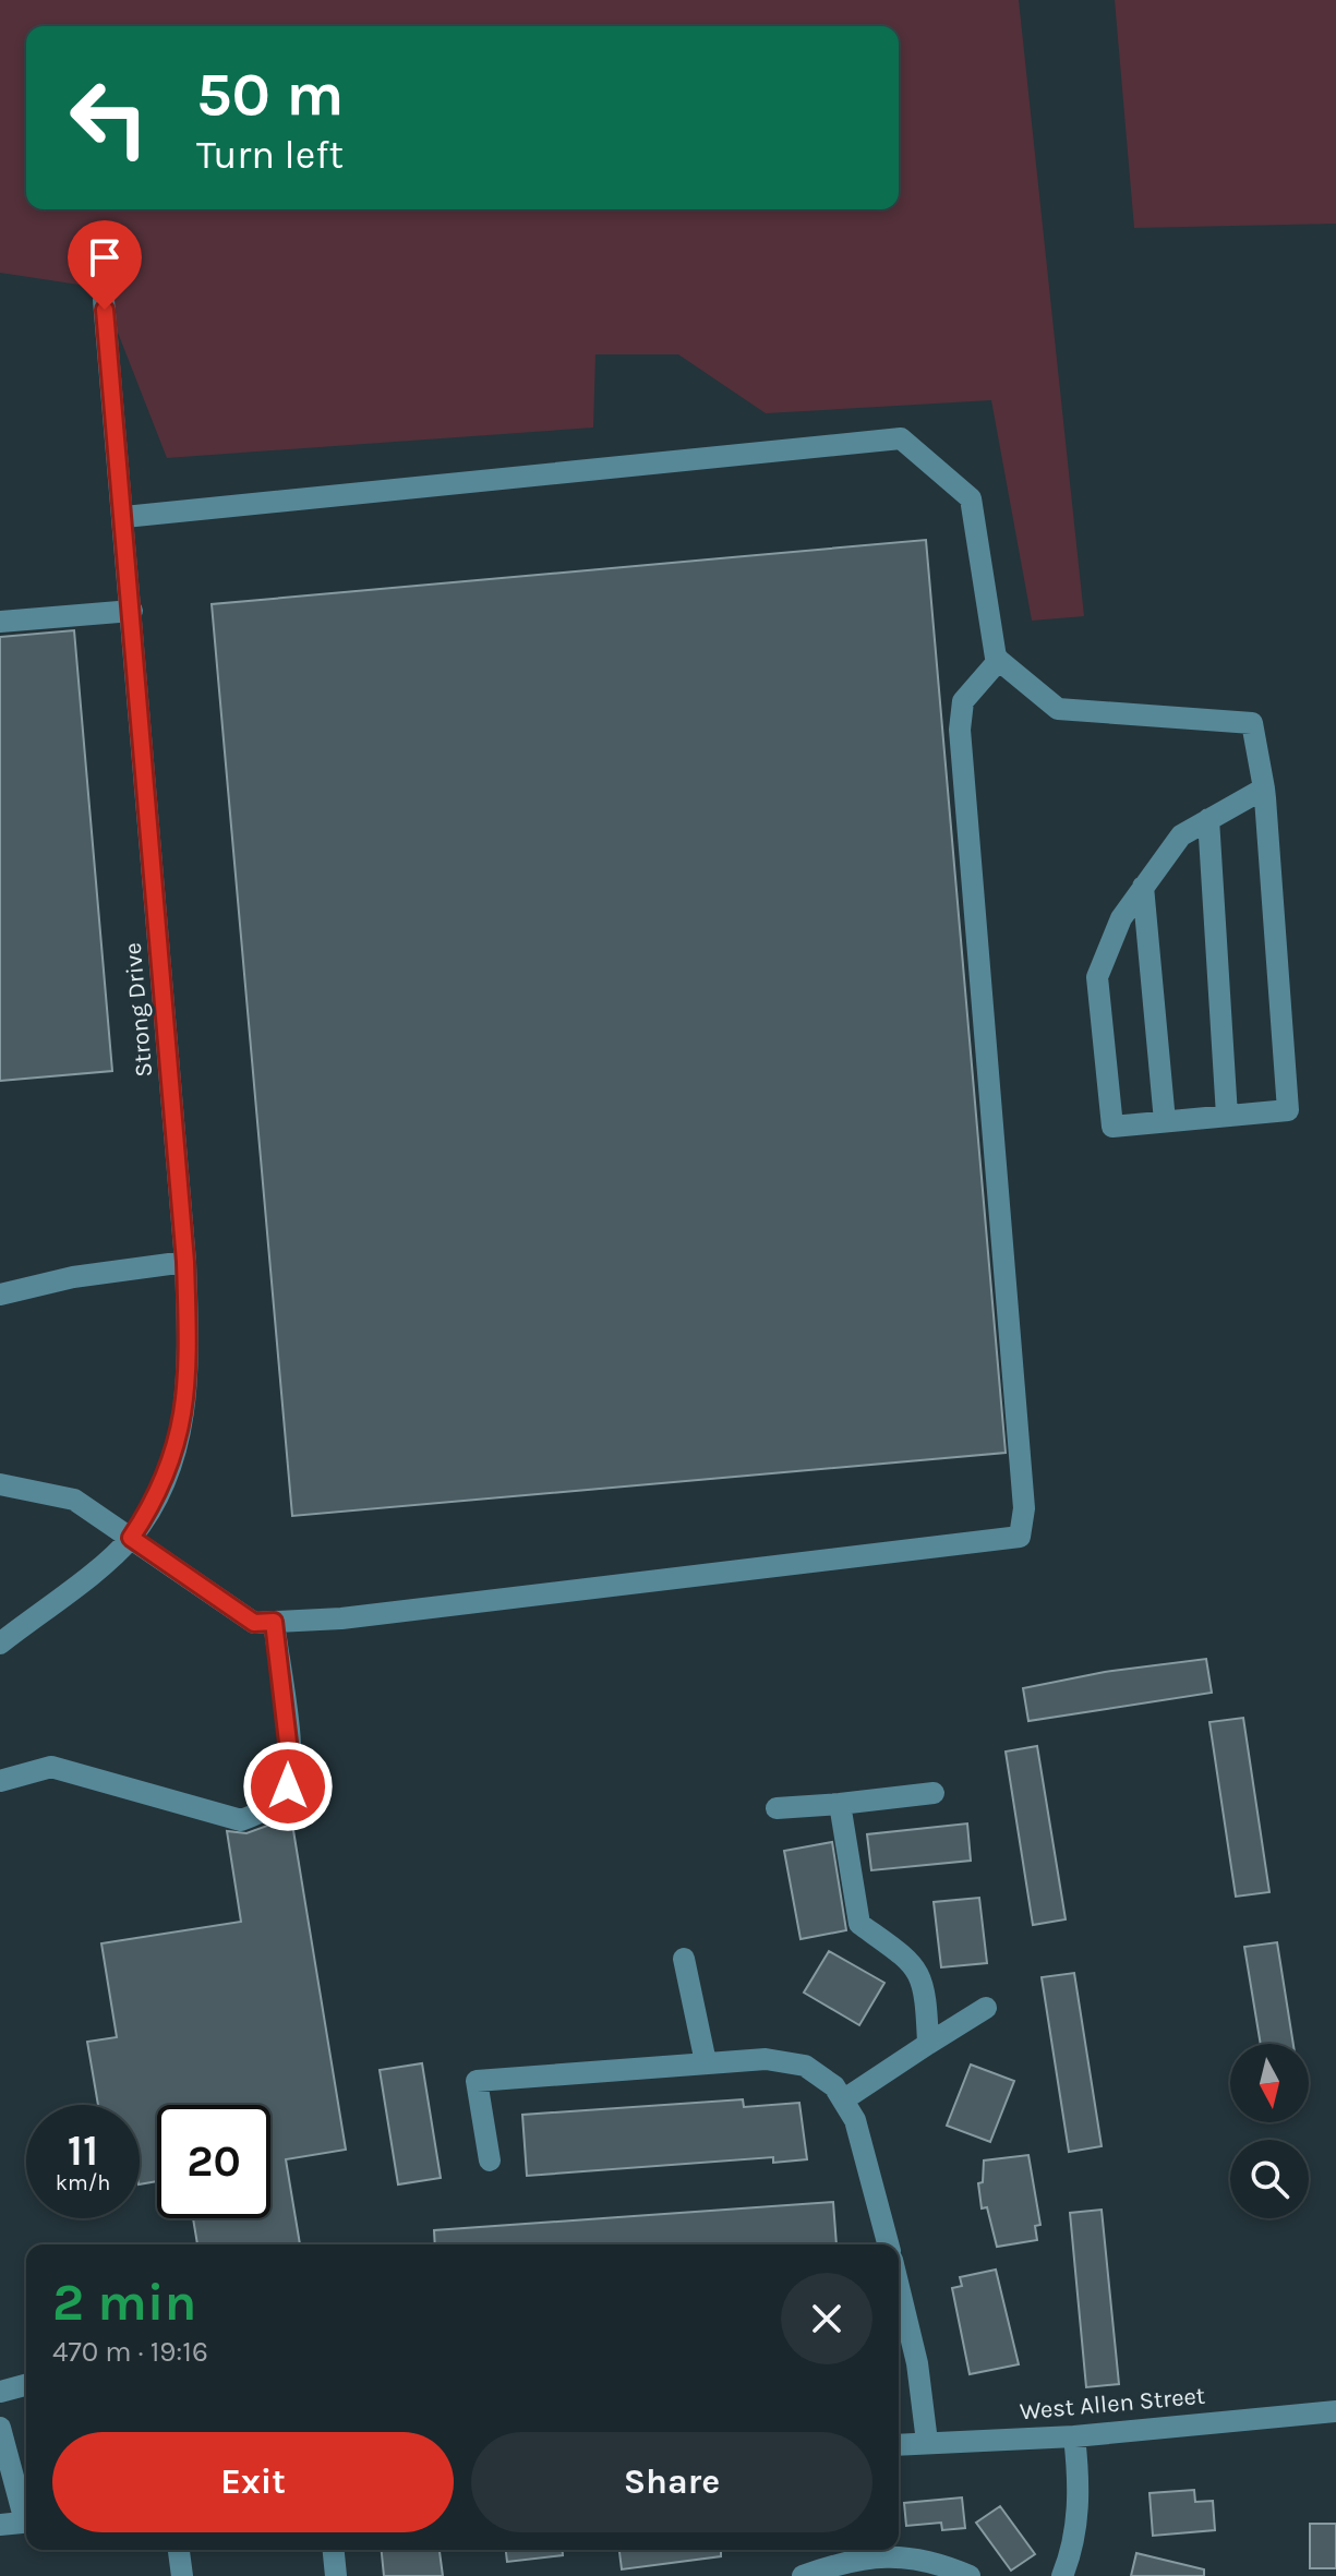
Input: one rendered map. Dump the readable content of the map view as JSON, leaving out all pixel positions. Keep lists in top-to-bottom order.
{
  "streets": {
    "street": ["Strong Drive", "West Allen Street"]
  },
  "north": "bottom",
  "page": {
    "turn": ["50 m", "Turn left"],
    "speed": "11 km/h",
    "limit": "20",
    "heading": ["2 min", "470 m · 19:16"],
    "buttons": ["Exit", "Share"]
  }
}
